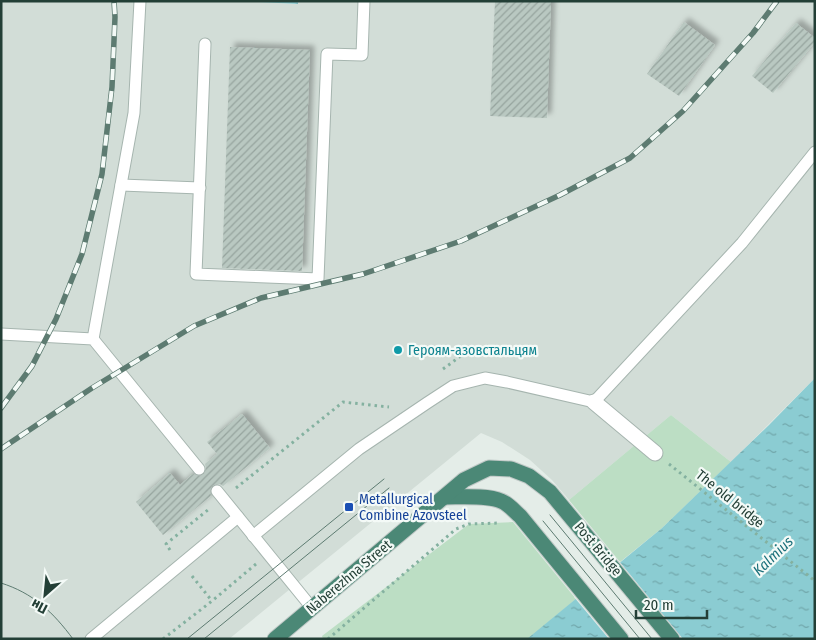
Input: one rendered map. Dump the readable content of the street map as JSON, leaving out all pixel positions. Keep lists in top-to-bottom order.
{
  "streets": {
    "highway": ["Post Bridge", "Naberezhna Street"],
    "path": ["The old bridge"]
  },
  "crossings": [
    ["Post Bridge", "Naberezhna Street"]
  ],
  "water": ["Kalmius"],
  "places": {
    "other": ["Героям-азовстальцям"],
    "transit": ["Metallurgical Combine Azovsteel"]
  },
  "scale_bar": "20 m",
  "north": "bottom left"
}
